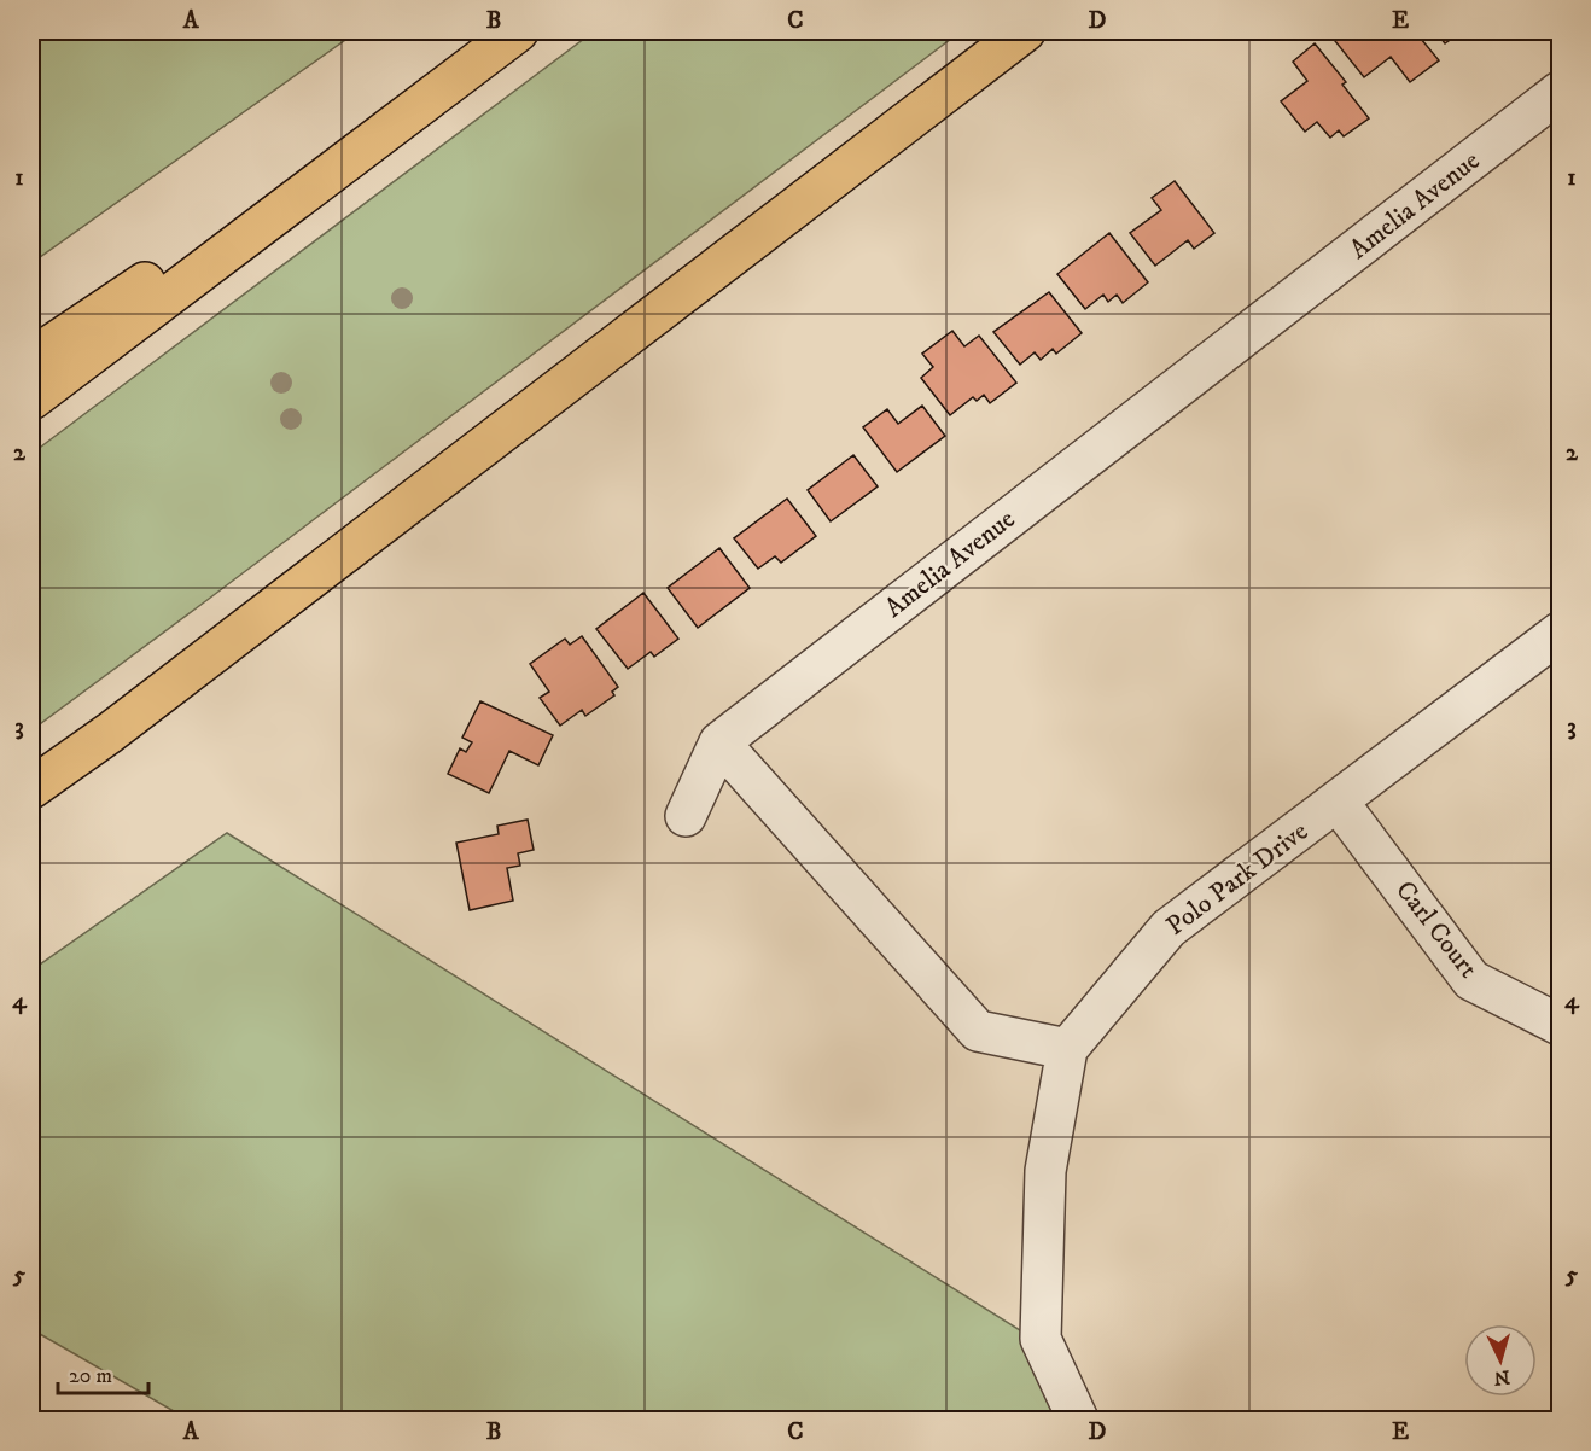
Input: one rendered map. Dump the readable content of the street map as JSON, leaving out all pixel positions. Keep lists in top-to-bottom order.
{
  "streets": {
    "street": ["Amelia Avenue", "Polo Park Drive", "Carl Court"]
  },
  "crossings": [
    ["Polo Park Drive", "Carl Court"]
  ],
  "scale_bar": "20 m",
  "north": "bottom",
  "grid": {
    "columns": [
      "A",
      "B",
      "C",
      "D",
      "E"
    ],
    "rows": [
      "1",
      "2",
      "3",
      "4",
      "5"
    ]
  }
}
